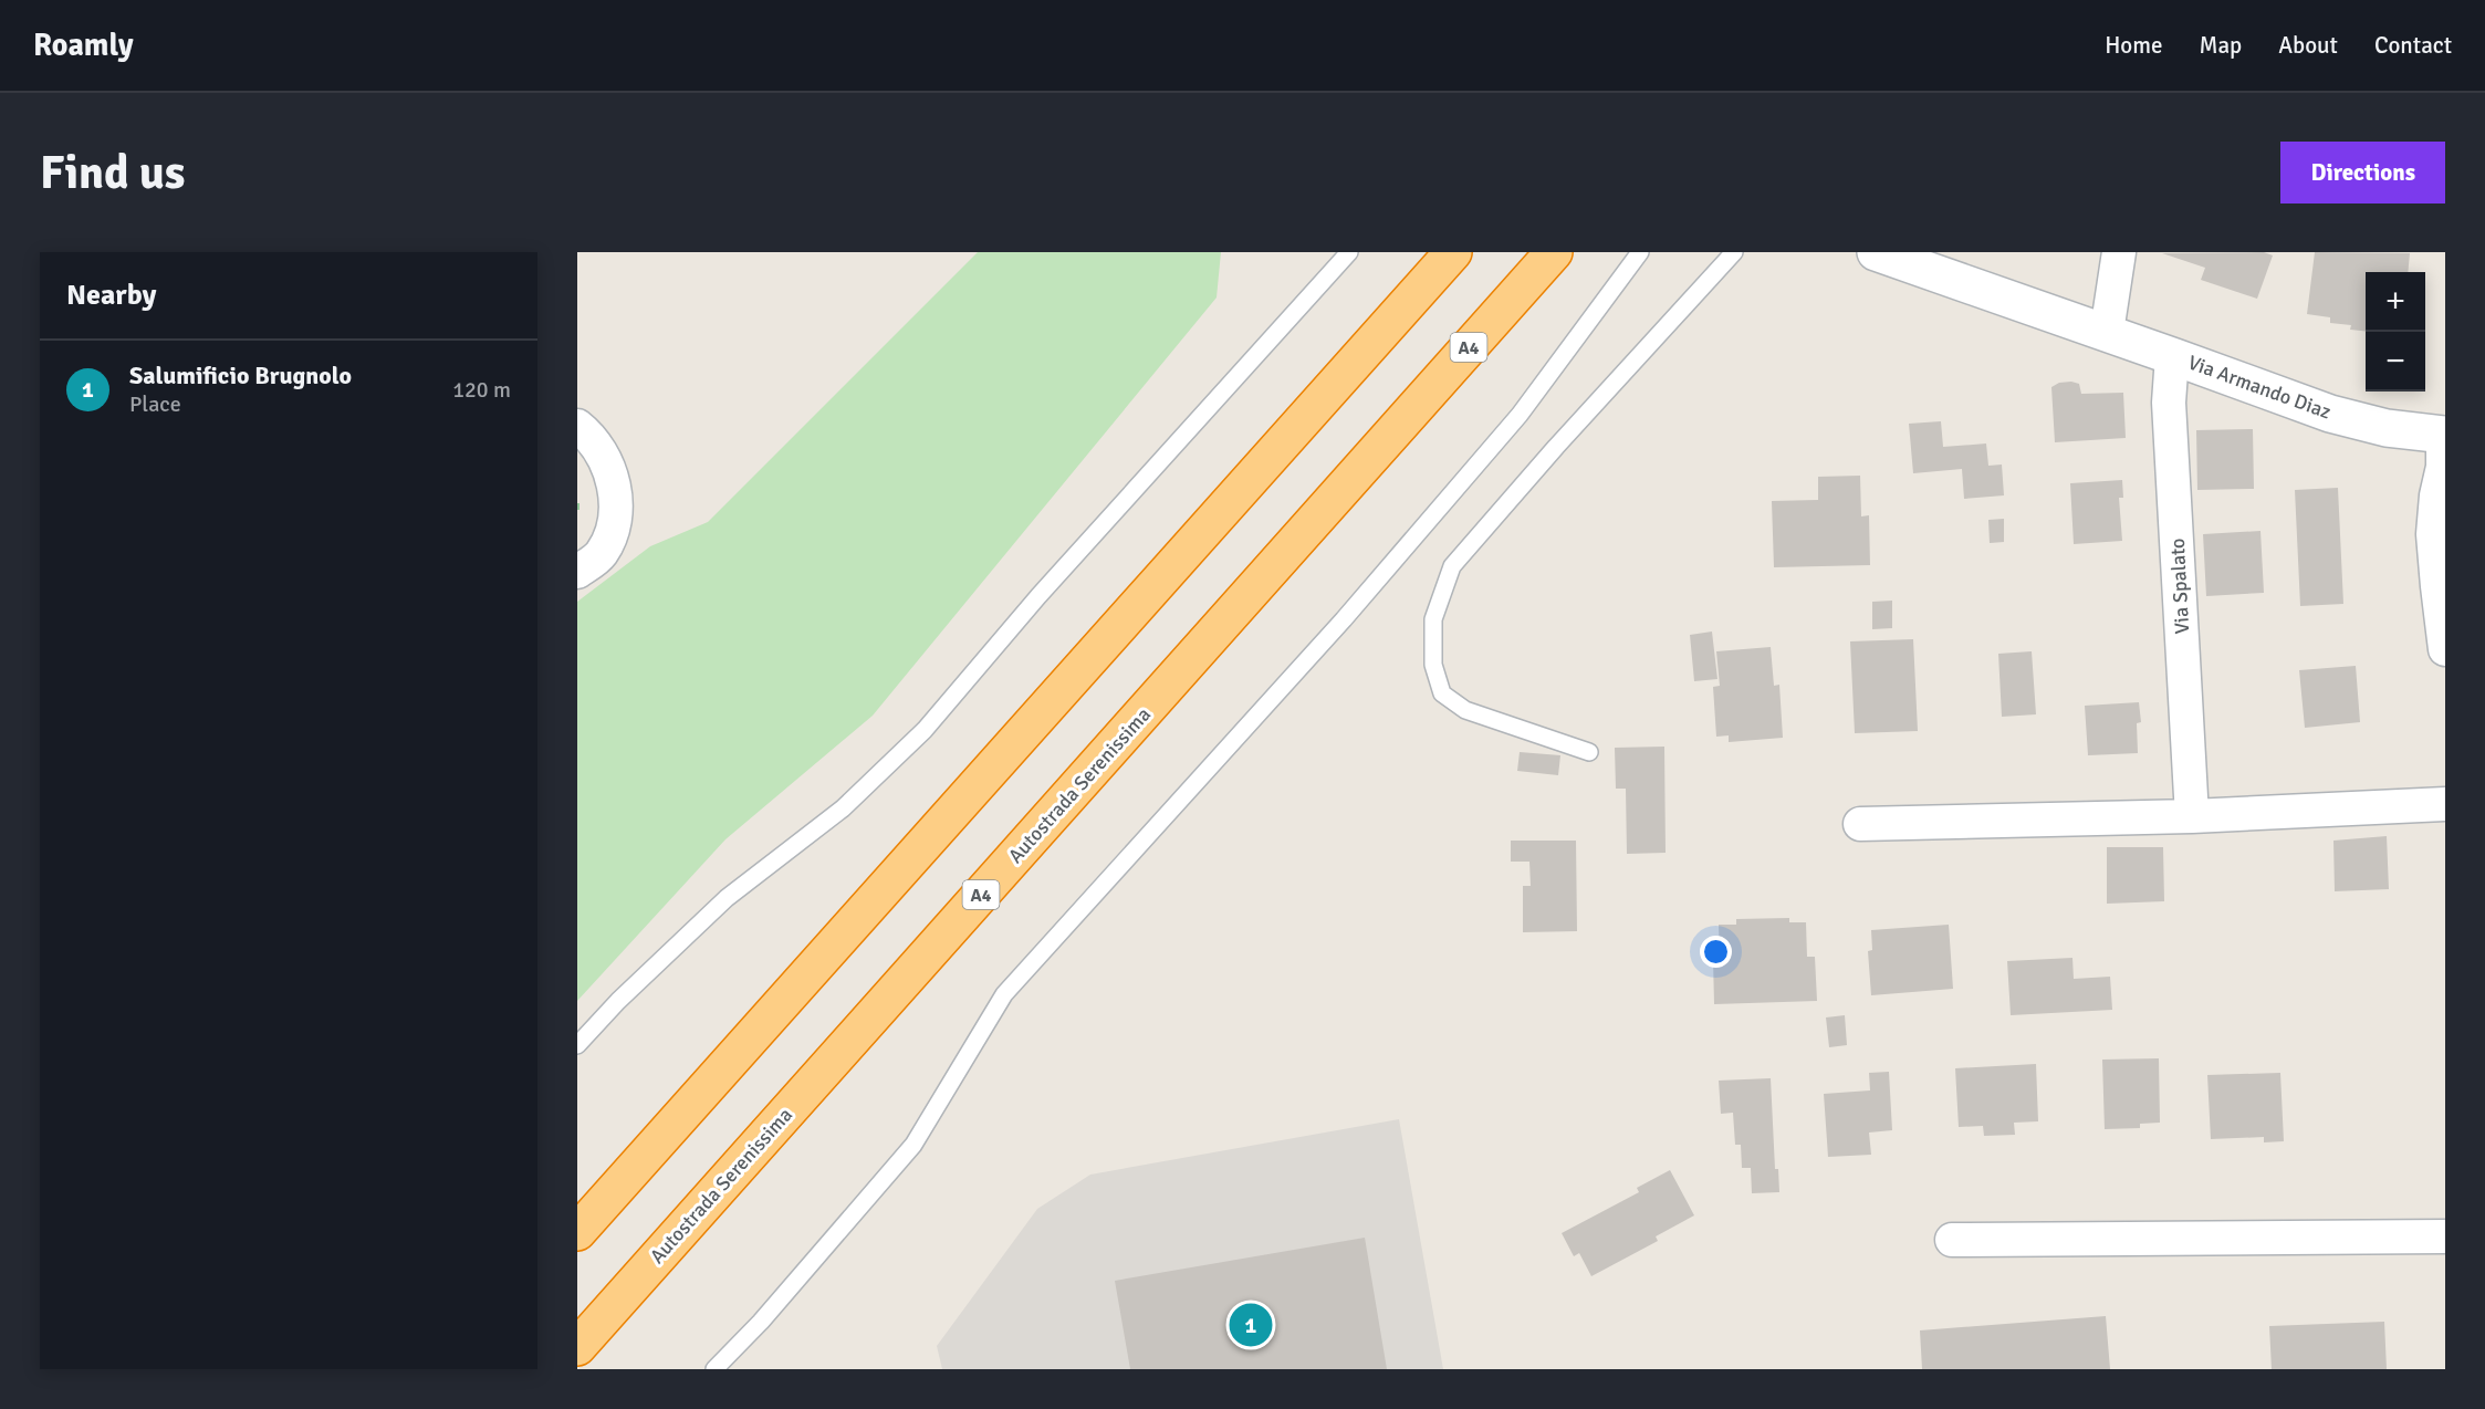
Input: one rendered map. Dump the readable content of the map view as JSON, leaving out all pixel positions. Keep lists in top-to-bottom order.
{
  "streets": {
    "highway": ["A4", "Autostrada Serenissima"],
    "street": ["Via Armando Diaz", "Via Spalato"]
  },
  "crossings": [
    ["Via Armando Diaz", "Via Spalato"]
  ],
  "page": {
    "header": "Roamly",
    "nav": [
      "Home",
      "Map",
      "About",
      "Contact"
    ],
    "buttons": "Directions",
    "title": "Find us",
    "heading": "Nearby",
    "map_buttons": ["+", "−"],
    "list": [
      {
        "mark": "1",
        "name": "Salumificio Brugnolo",
        "note": "Place",
        "value": "120 m"
      }
    ],
    "pins": "1"
  }
}
